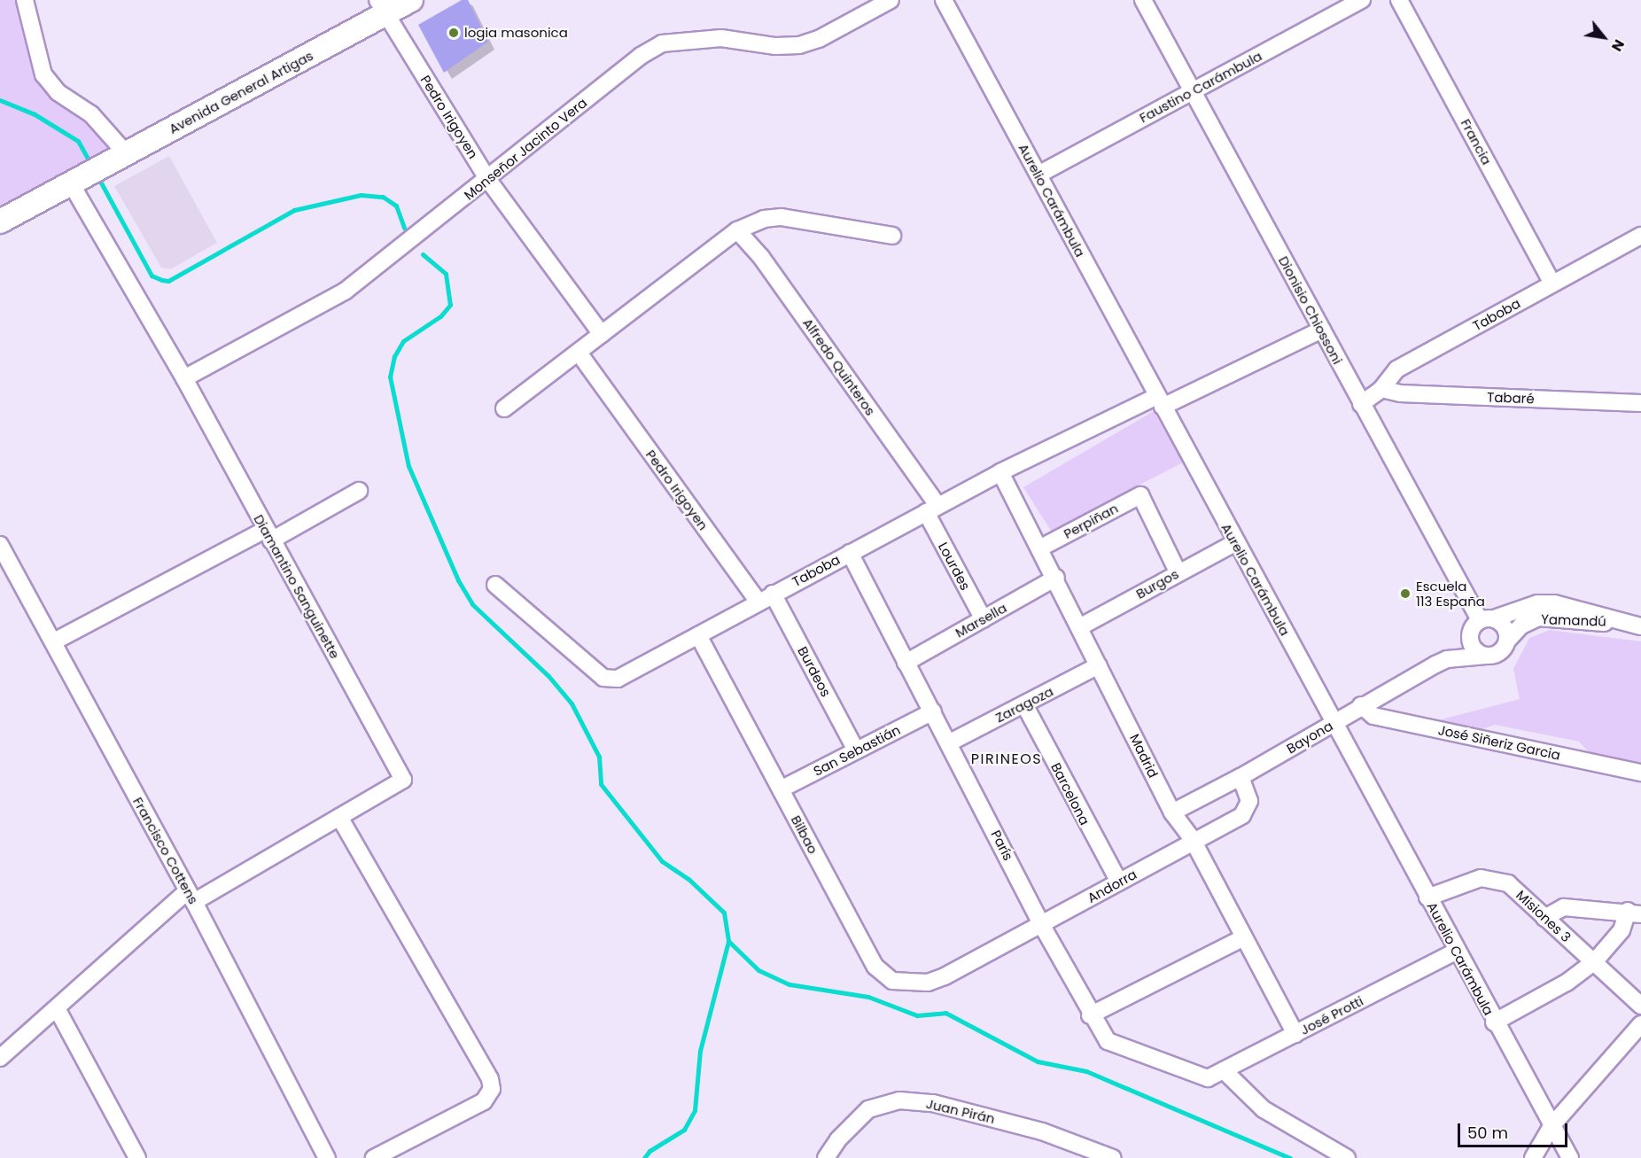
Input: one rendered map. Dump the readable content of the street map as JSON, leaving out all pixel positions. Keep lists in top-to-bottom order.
{
  "streets": {
    "main road": ["Avenida General Artigas"],
    "street": [
      "Faustino Carámbula",
      "Pedro Irigoyen",
      "Francia",
      "Monseñor Jacinto Vera",
      "Aurelio Carámbula",
      "Dionisio Chiossoni",
      "Taboba",
      "Alfredo Quinteros",
      "Tabaré",
      "Perpiñan",
      "Lourdes",
      "Burgos",
      "Diamantino Sanguinette",
      "Marsella",
      "Yamandú",
      "Burdeos",
      "Zaragoza",
      "Bayona",
      "José Siñeriz Garcia",
      "San Sebastián",
      "Madrid",
      "Barcelona",
      "Bilbao",
      "París",
      "Francisco Cottens",
      "Andorra",
      "Misiones 3",
      "José Protti",
      "Juan Pirán"
    ]
  },
  "crossings": [
    ["Faustino Carámbula", "Aurelio Carámbula"],
    ["Faustino Carámbula", "Dionisio Chiossoni"],
    ["Avenida General Artigas", "Pedro Irigoyen"],
    ["Avenida General Artigas", "Diamantino Sanguinette"],
    ["Pedro Irigoyen", "Monseñor Jacinto Vera"],
    ["Pedro Irigoyen", "Taboba"],
    ["Francia", "Taboba"],
    ["Monseñor Jacinto Vera", "Diamantino Sanguinette"],
    ["Aurelio Carámbula", "Taboba"],
    ["Aurelio Carámbula", "Burgos"],
    ["Aurelio Carámbula", "Bayona"],
    ["Aurelio Carámbula", "Misiones 3"],
    ["Aurelio Carámbula", "José Protti"],
    ["Dionisio Chiossoni", "Taboba"],
    ["Dionisio Chiossoni", "Yamandú"],
    ["Dionisio Chiossoni", "Bayona"],
    ["Taboba", "Alfredo Quinteros"],
    ["Taboba", "Tabaré"],
    ["Taboba", "Lourdes"],
    ["Taboba", "Burdeos"],
    ["Taboba", "Madrid"],
    ["Taboba", "Bilbao"],
    ["Taboba", "París"],
    ["Alfredo Quinteros", "Lourdes"],
    ["Perpiñan", "Burgos"],
    ["Perpiñan", "Madrid"],
    ["Lourdes", "Marsella"],
    ["Burgos", "Madrid"],
    ["Diamantino Sanguinette", "Francisco Cottens"],
    ["Marsella", "Madrid"],
    ["Marsella", "París"],
    ["Yamandú", "Bayona"],
    ["Burdeos", "San Sebastián"],
    ["Zaragoza", "Madrid"],
    ["Zaragoza", "Barcelona"],
    ["Zaragoza", "París"],
    ["Bayona", "José Siñeriz Garcia"],
    ["Bayona", "Madrid"],
    ["Bayona", "Andorra"],
    ["San Sebastián", "Bilbao"],
    ["San Sebastián", "París"],
    ["Madrid", "Andorra"],
    ["Madrid", "José Protti"],
    ["Barcelona", "Andorra"],
    ["Bilbao", "Andorra"],
    ["París", "Andorra"],
    ["París", "José Protti"]
  ],
  "districts": ["PIRINEOS"],
  "places": ["logia masonica", "Escuela 113 España"],
  "scale_bar": "50 m",
  "north": "bottom right"
}
